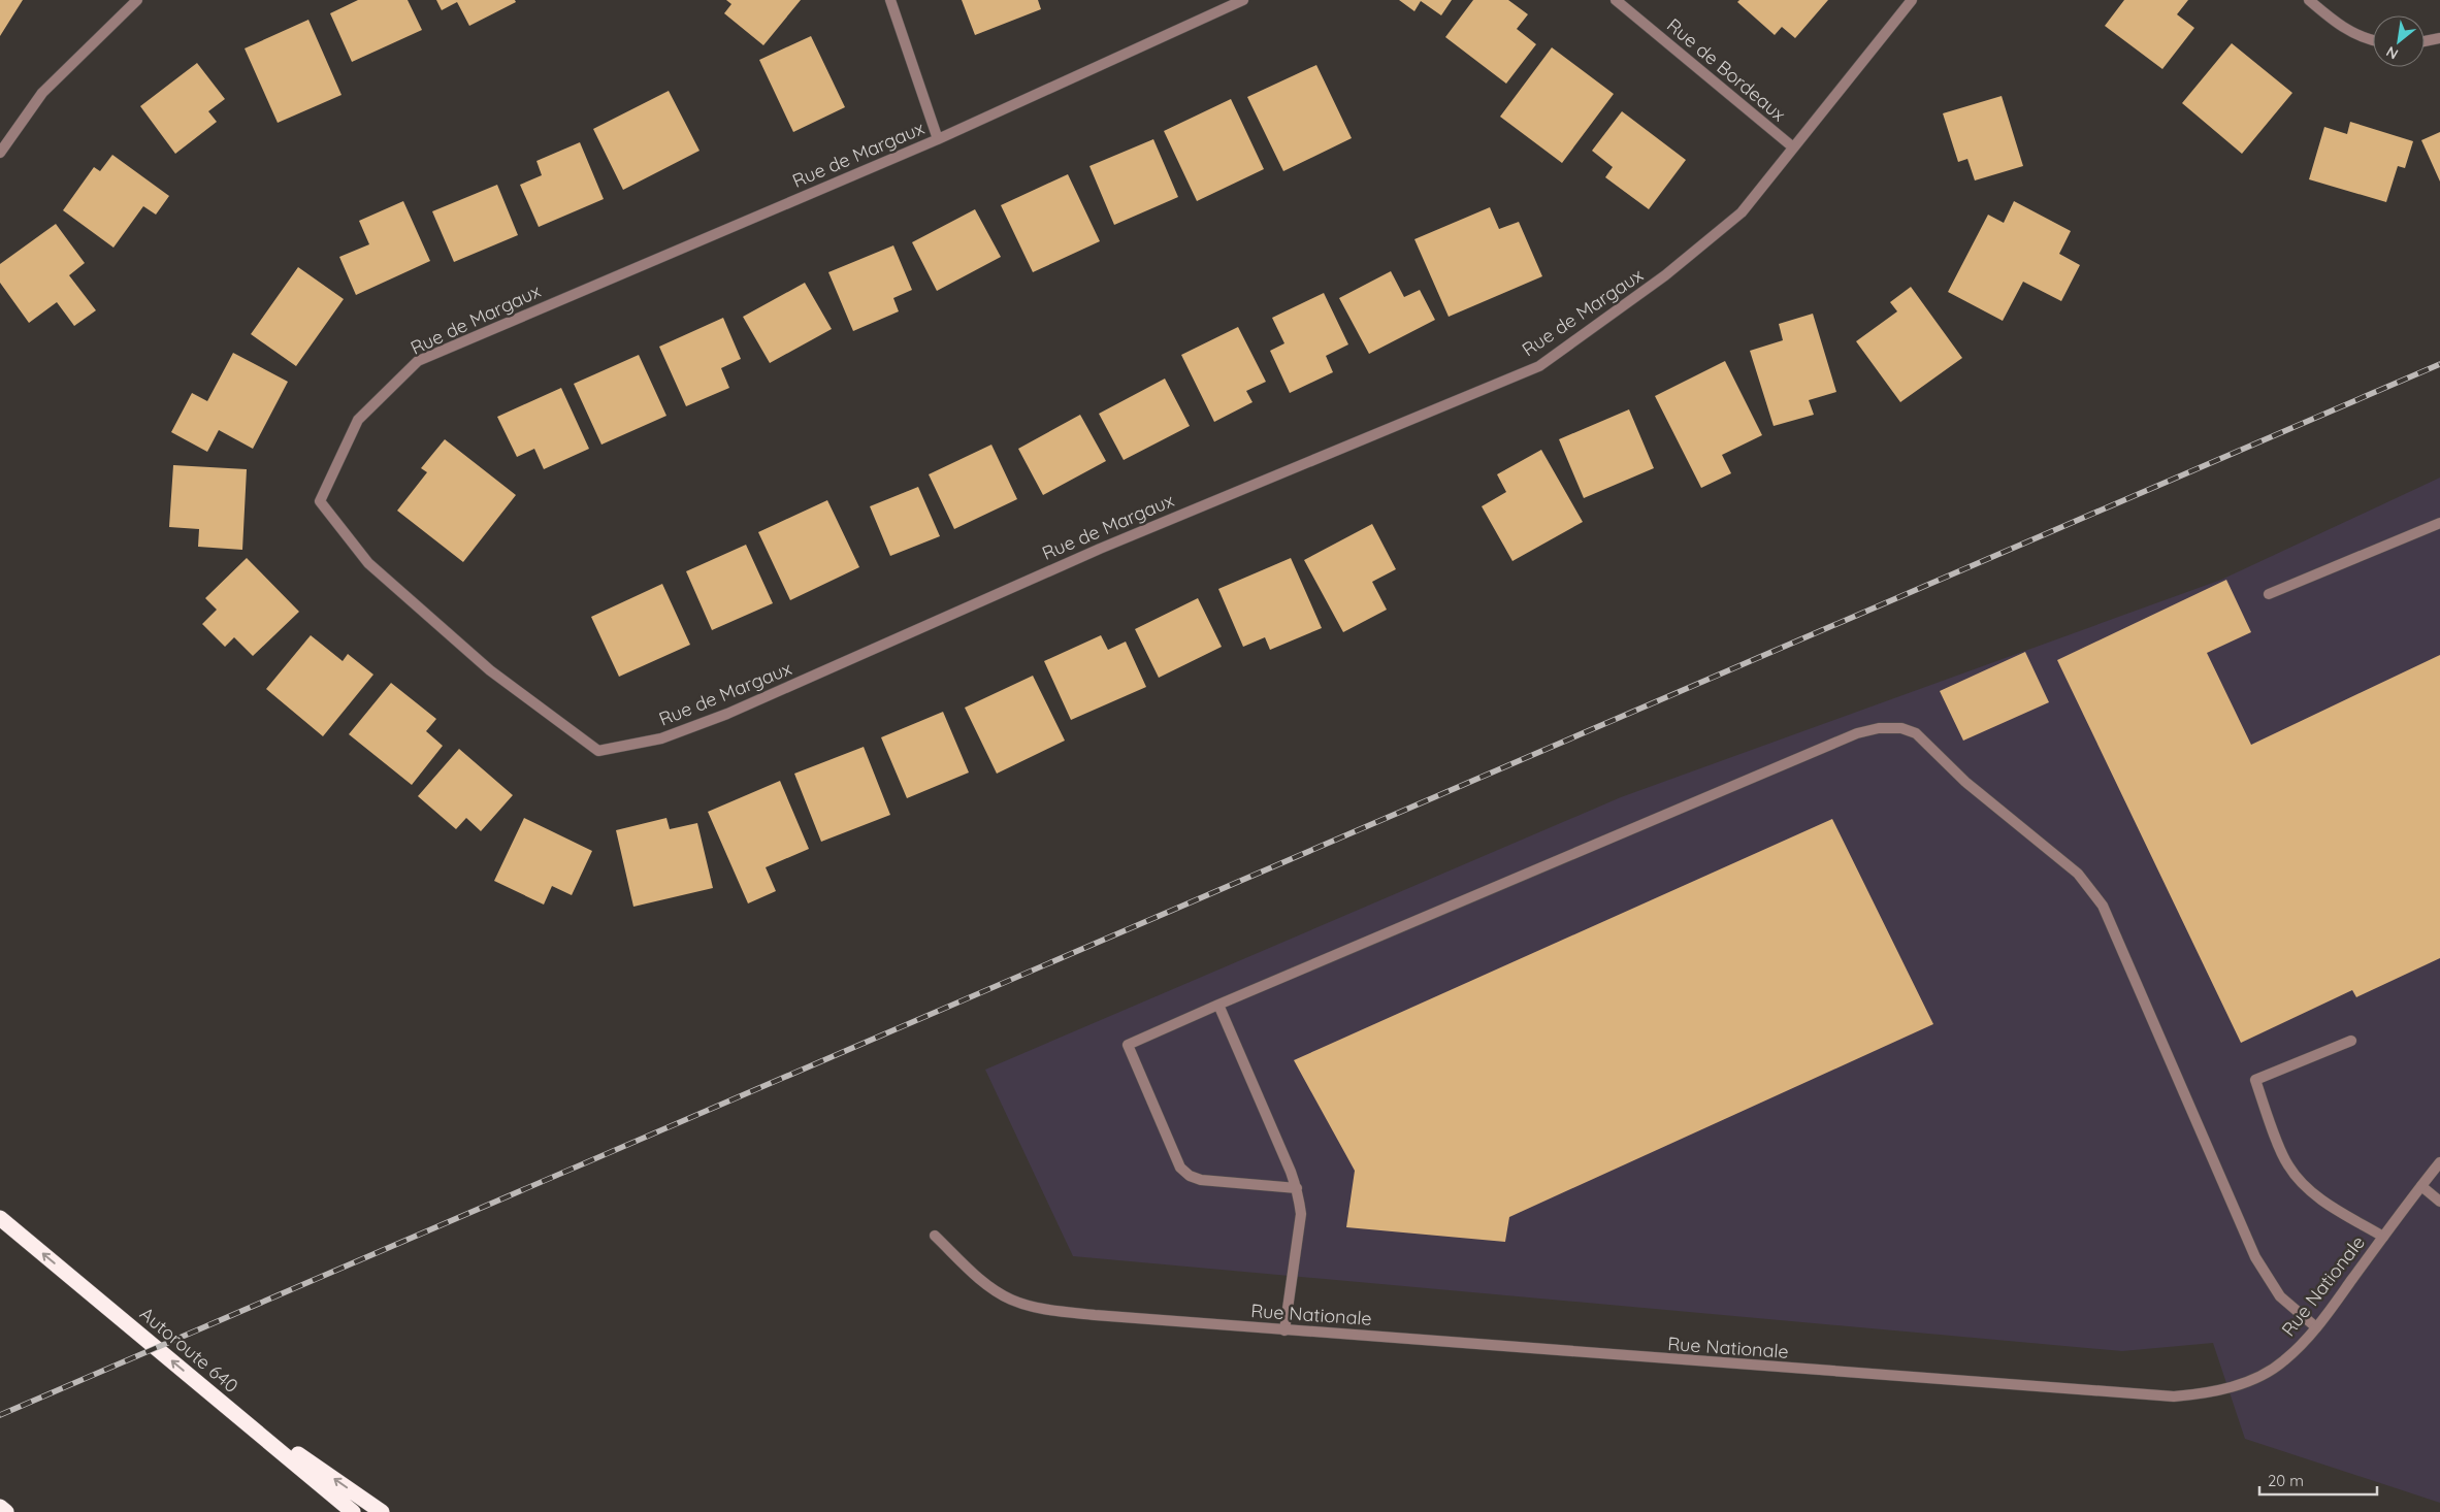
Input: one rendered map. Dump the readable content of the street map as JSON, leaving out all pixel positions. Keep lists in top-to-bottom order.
{
  "streets": {
    "highway": ["Autoroute 640"],
    "street": ["Rue de Bordeaux", "Rue de Margaux", "Rue Nationale"]
  },
  "crossings": [
    ["Rue de Bordeaux", "Rue de Margaux"]
  ],
  "one_way": ["Autoroute 640"],
  "scale_bar": "20 m",
  "north": "bottom left"
}
